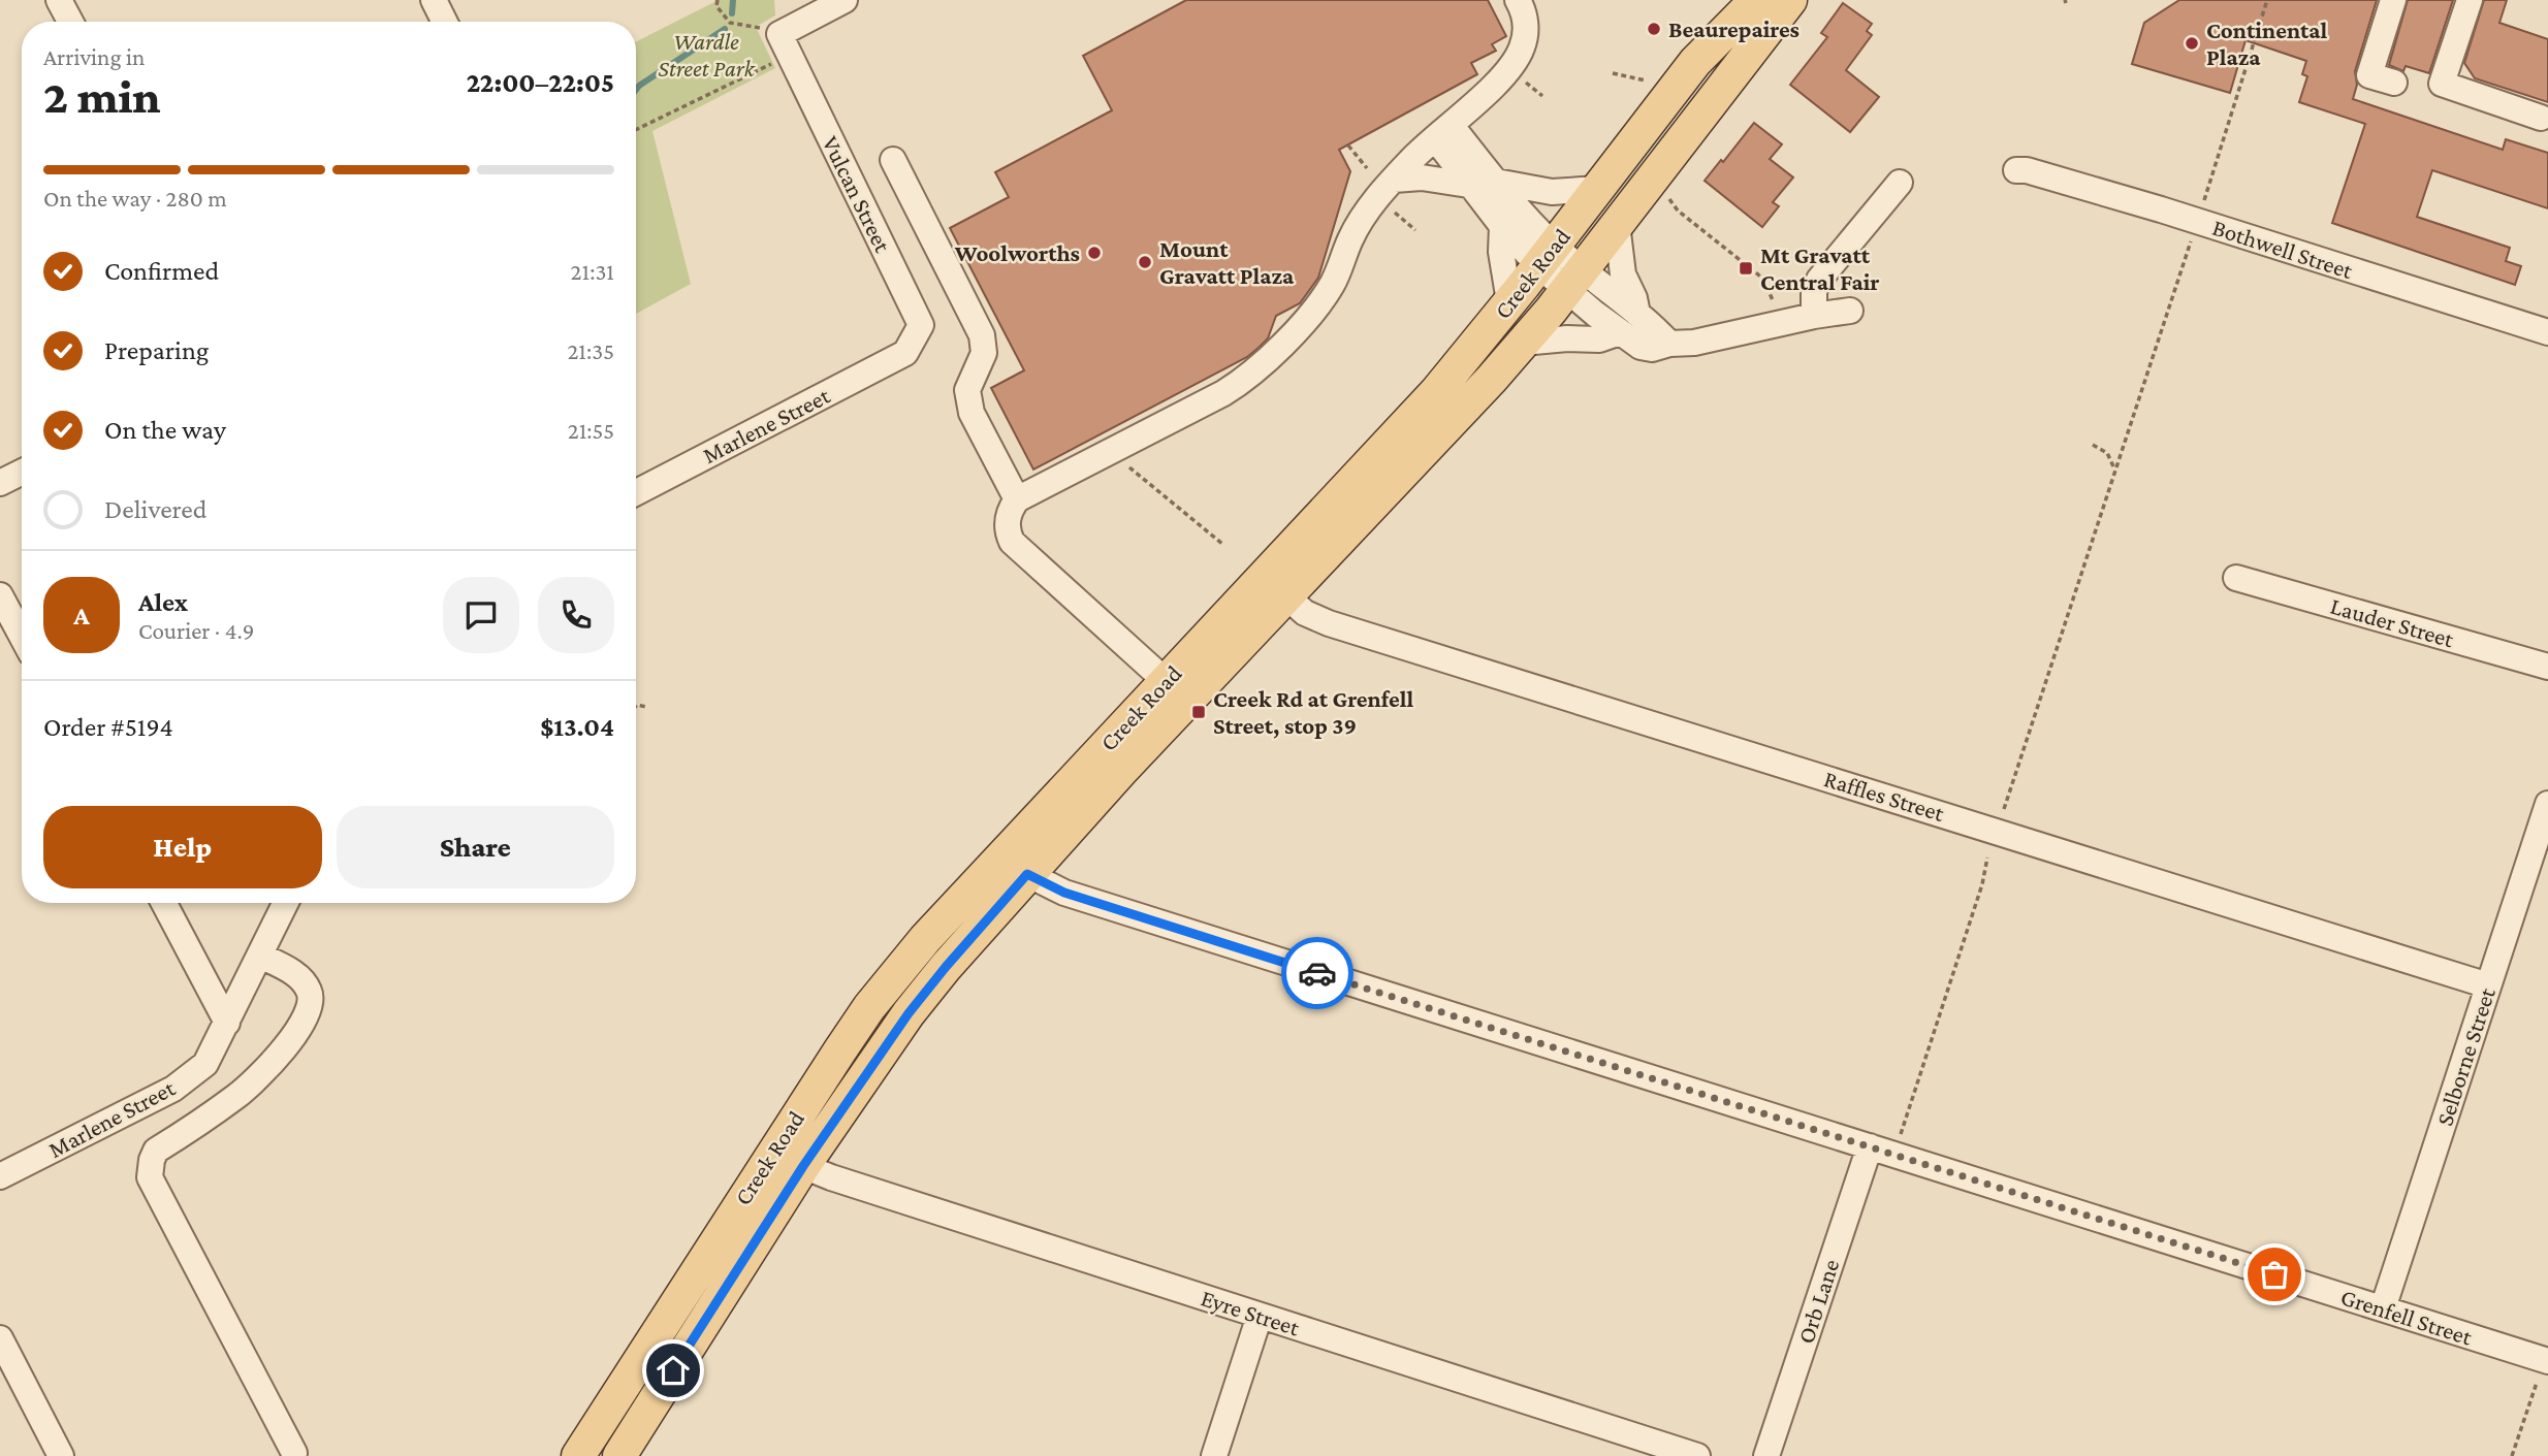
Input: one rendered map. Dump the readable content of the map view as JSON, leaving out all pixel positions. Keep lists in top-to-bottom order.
{
  "streets": {
    "main road": ["Creek Road"],
    "street": [
      "Vulcan Street",
      "Bothwell Street",
      "Marlene Street",
      "Lauder Street",
      "Raffles Street",
      "Selborne Street",
      "Orb Lane",
      "Eyre Street",
      "Grenfell Street"
    ]
  },
  "crossings": [
    ["Vulcan Street", "Marlene Street"],
    ["Creek Road", "Raffles Street"],
    ["Creek Road", "Eyre Street"],
    ["Creek Road", "Grenfell Street"],
    ["Raffles Street", "Selborne Street"],
    ["Selborne Street", "Grenfell Street"],
    ["Orb Lane", "Grenfell Street"]
  ],
  "parks": ["Wardle Street Park"],
  "places": {
    "other": [
      "Beaurepaires",
      "Continental Plaza",
      "Woolworths",
      "Mount Gravatt Plaza"
    ],
    "transit": ["Mt Gravatt Central Fair", "Creek Rd at Grenfell Street, stop 39"]
  },
  "page": {
    "heading": ["2 min", "Arriving in", "22:00–22:05"],
    "panel": [
      "Alex",
      "Courier · 4.9",
      "Order #5194",
      "$13.04"
    ],
    "bar": "On the way · 280 m",
    "list": [
      ["Confirmed", "21:31"],
      ["Preparing", "21:35"],
      ["On the way", "21:55"],
      "Delivered"
    ],
    "round": "A",
    "buttons": ["Help", "Share"]
  }
}
